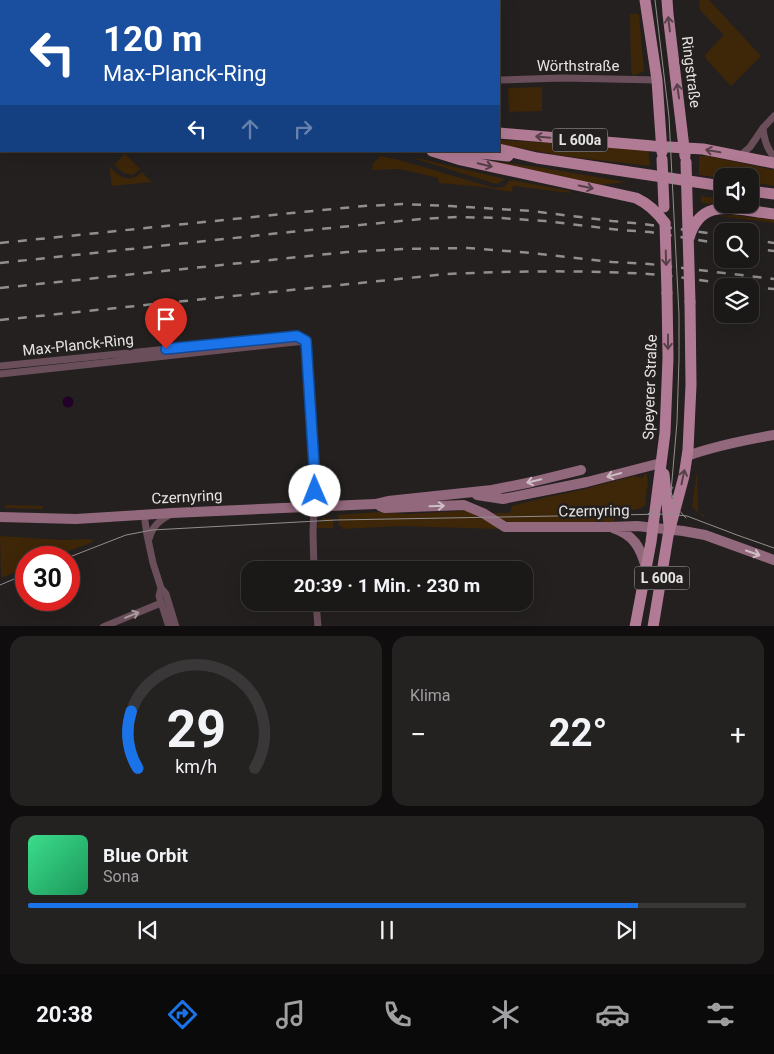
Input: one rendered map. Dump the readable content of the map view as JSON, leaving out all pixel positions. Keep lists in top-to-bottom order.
{
  "streets": {
    "main road": [
      "Ringstraße",
      "L 600a",
      "Speyerer Straße",
      "Czernyring"
    ],
    "street": ["Wörthstraße", "Max-Planck-Ring"]
  },
  "crossings": [
    ["Ringstraße", "L 600a"],
    ["L 600a", "Speyerer Straße"],
    ["L 600a", "Czernyring"],
    ["Speyerer Straße", "Czernyring"]
  ],
  "page": {
    "turn": ["120 m", "Max-Planck-Ring"],
    "limit": "30",
    "trip": "20:39 · 1 Min. · 230 m",
    "tile": "Klima",
    "heat": ["−", "22°", "+"],
    "song": ["Blue Orbit", "Sona"],
    "tabs": "20:38",
    "gauge": ["29", "km/h"]
  }
}
